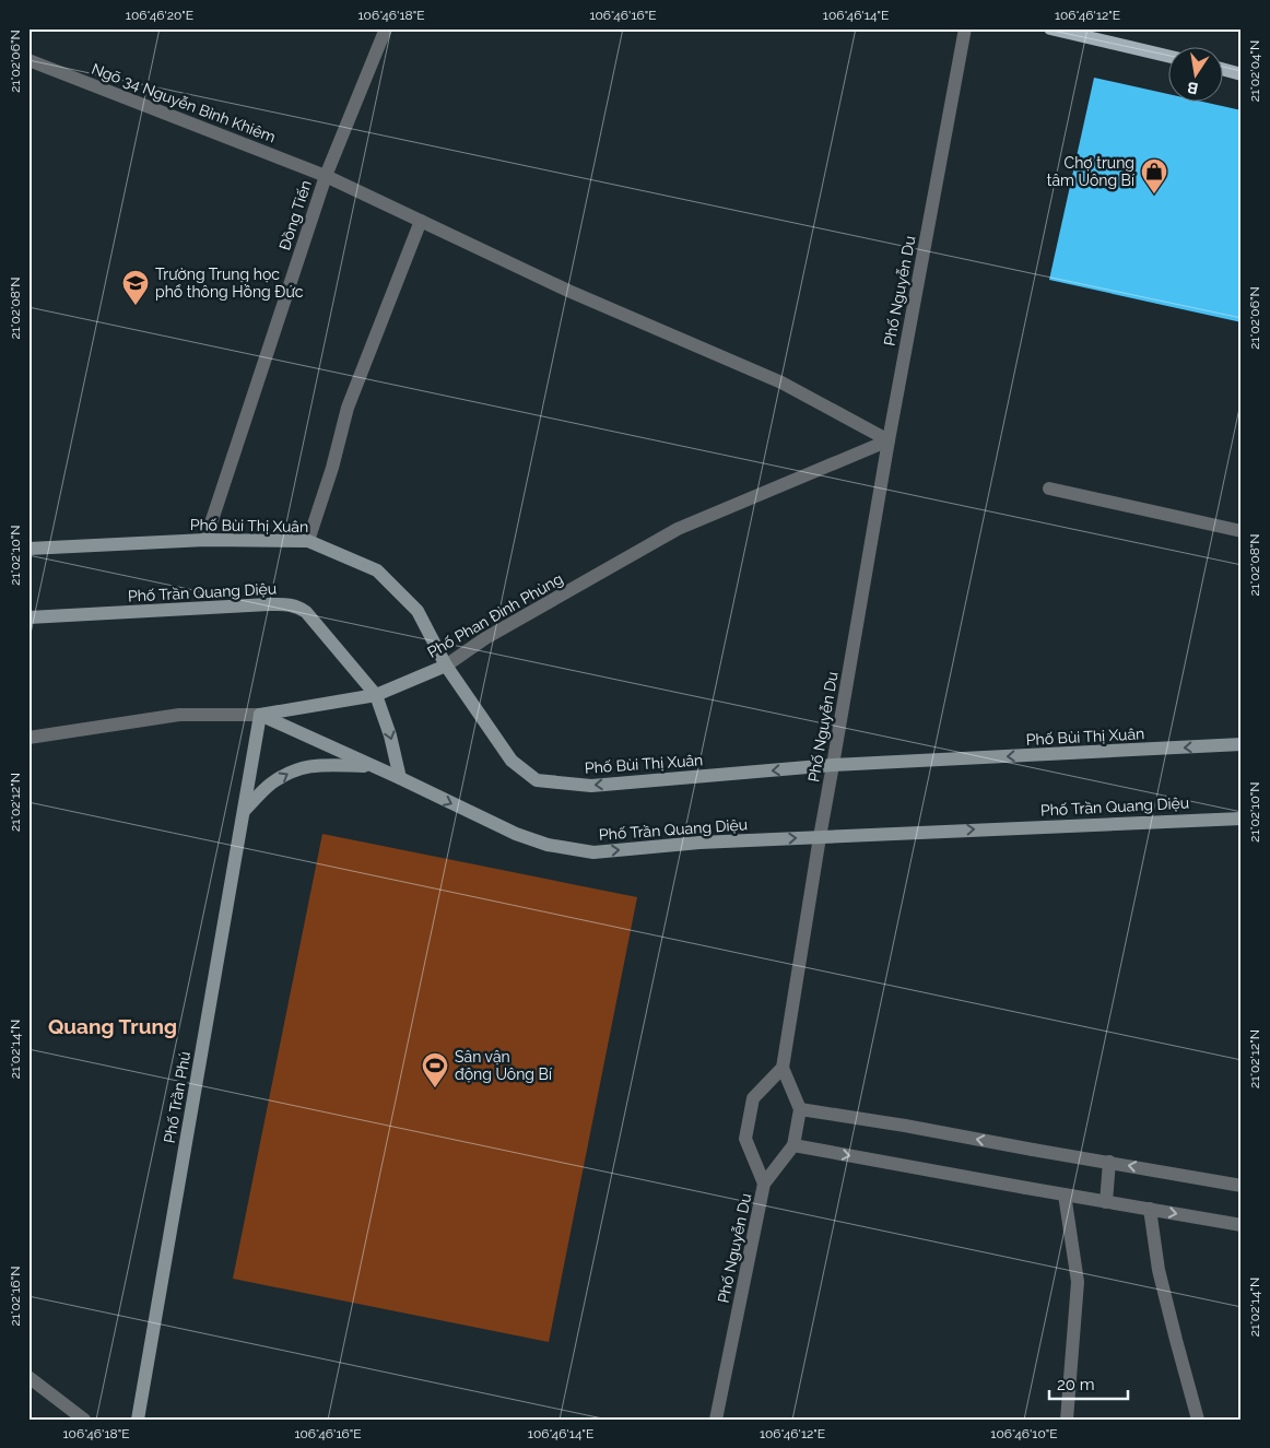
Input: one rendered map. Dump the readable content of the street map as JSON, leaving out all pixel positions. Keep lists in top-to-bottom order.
{
  "streets": {
    "main road": [
      "Phố Bùi Thị Xuân",
      "Phố Trần Quang Diệu",
      "Phố Phan Đình Phùng",
      "Phố Trần Phú"
    ],
    "street": ["Ngõ 34 Nguyễn Bỉnh Khiêm", "Đồng Tiến", "Phố Nguyễn Du"]
  },
  "crossings": [
    ["Ngõ 34 Nguyễn Bỉnh Khiêm", "Đồng Tiến"],
    ["Ngõ 34 Nguyễn Bỉnh Khiêm", "Phố Nguyễn Du"],
    ["Ngõ 34 Nguyễn Bỉnh Khiêm", "Phố Phan Đình Phùng"],
    ["Đồng Tiến", "Phố Bùi Thị Xuân"],
    ["Phố Nguyễn Du", "Phố Bùi Thị Xuân"],
    ["Phố Nguyễn Du", "Phố Trần Quang Diệu"],
    ["Phố Nguyễn Du", "Phố Phan Đình Phùng"],
    ["Phố Bùi Thị Xuân", "Phố Phan Đình Phùng"],
    ["Phố Trần Quang Diệu", "Phố Phan Đình Phùng"],
    ["Phố Phan Đình Phùng", "Phố Trần Phú"]
  ],
  "one_way": ["Phố Bùi Thị Xuân", "Phố Trần Quang Diệu"],
  "districts": ["Quang Trung"],
  "places": {
    "shop": ["Chợ trung tâm Uông Bí"],
    "school or university": ["Trường Trung học phổ thông Hồng Đức"],
    "sports": ["Sân vận động Uông Bí"]
  },
  "scale_bar": "20 m",
  "north": "bottom",
  "coordinates": [
    "106°46'20\"E",
    "106°46'18\"E",
    "106°46'16\"E",
    "106°46'14\"E",
    "106°46'12\"E",
    "21°02'06\"N",
    "21°02'04\"N",
    "21°02'08\"N",
    "21°02'10\"N",
    "21°02'12\"N",
    "21°02'14\"N",
    "21°02'16\"N",
    "106°46'10\"E"
  ]
}
